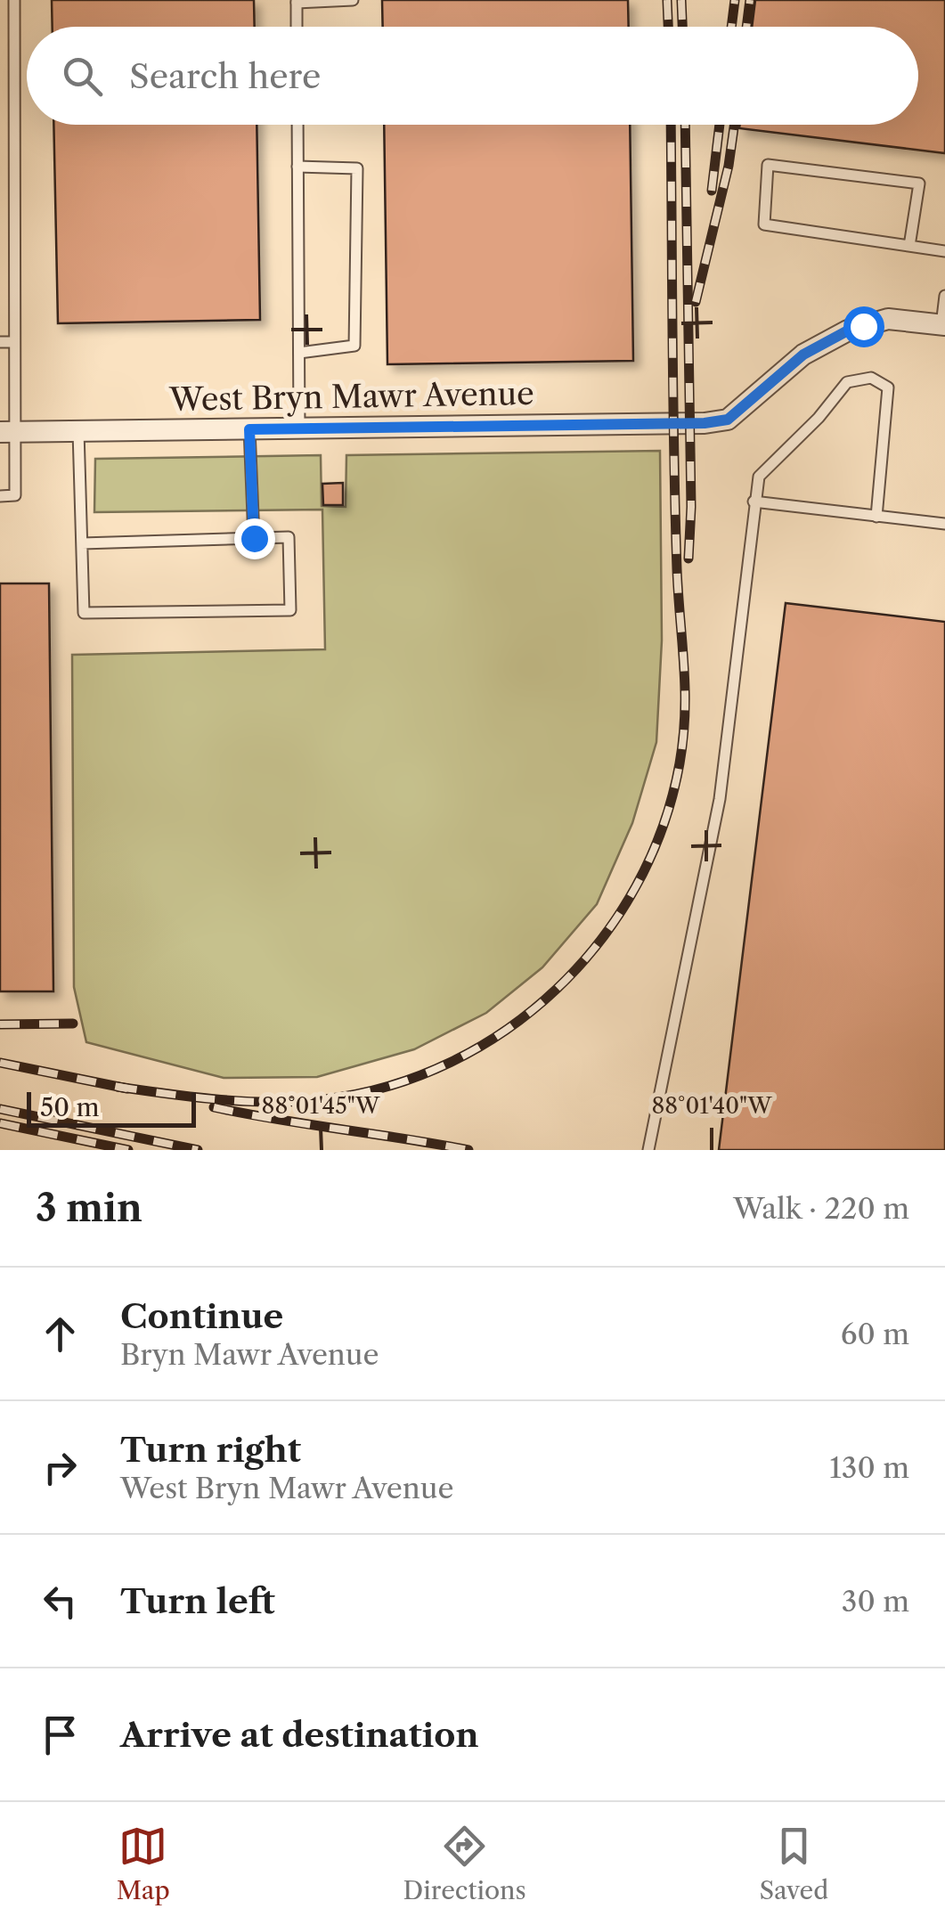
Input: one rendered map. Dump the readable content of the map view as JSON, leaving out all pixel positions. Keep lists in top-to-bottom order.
{
  "streets": {
    "street": ["West Bryn Mawr Avenue"]
  },
  "scale_bar": "50 m",
  "page": {
    "search": "Search here",
    "scale": "50 m",
    "heading": ["3 min", "Walk · 220 m"],
    "list": [
      ["Continue", "Bryn Mawr Avenue", "60 m"],
      ["Turn right", "West Bryn Mawr Avenue", "130 m"],
      ["Turn left", "30 m"],
      "Arrive at destination"
    ],
    "nav": ["Map", "Directions", "Saved"]
  },
  "coordinates": ["88°01'45\"W", "88°01'40\"W"]
}
